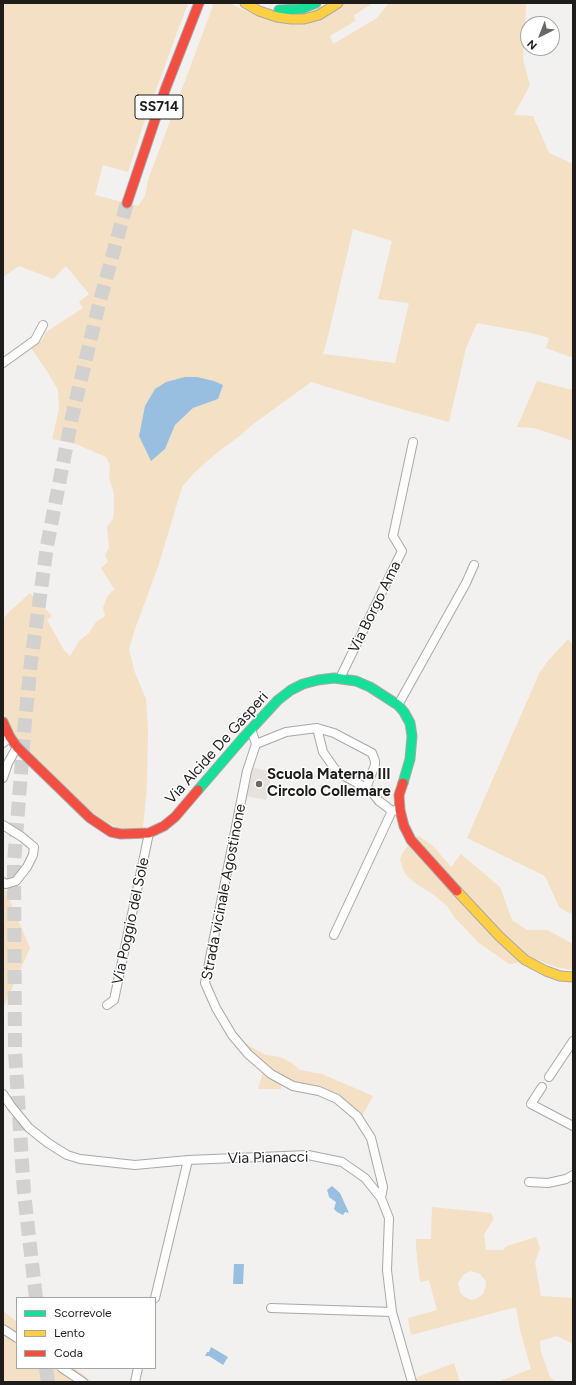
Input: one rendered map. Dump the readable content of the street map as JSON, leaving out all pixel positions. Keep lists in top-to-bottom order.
{
  "streets": {
    "main road": ["SS714", "Via Alcide De Gasperi"],
    "street": [
      "Via Borgo Ama",
      "Strada vicinale Agostinone",
      "Via Poggio del Sole",
      "Via Pianacci"
    ]
  },
  "crossings": [
    ["Via Borgo Ama", "Via Alcide De Gasperi"],
    ["Via Alcide De Gasperi", "Via Poggio del Sole"],
    ["Strada vicinale Agostinone", "Via Pianacci"]
  ],
  "places": ["Scuola Materna III Circolo Collemare"],
  "legend": ["Scorrevole", "Lento", "Coda"],
  "north": "bottom left"
}
